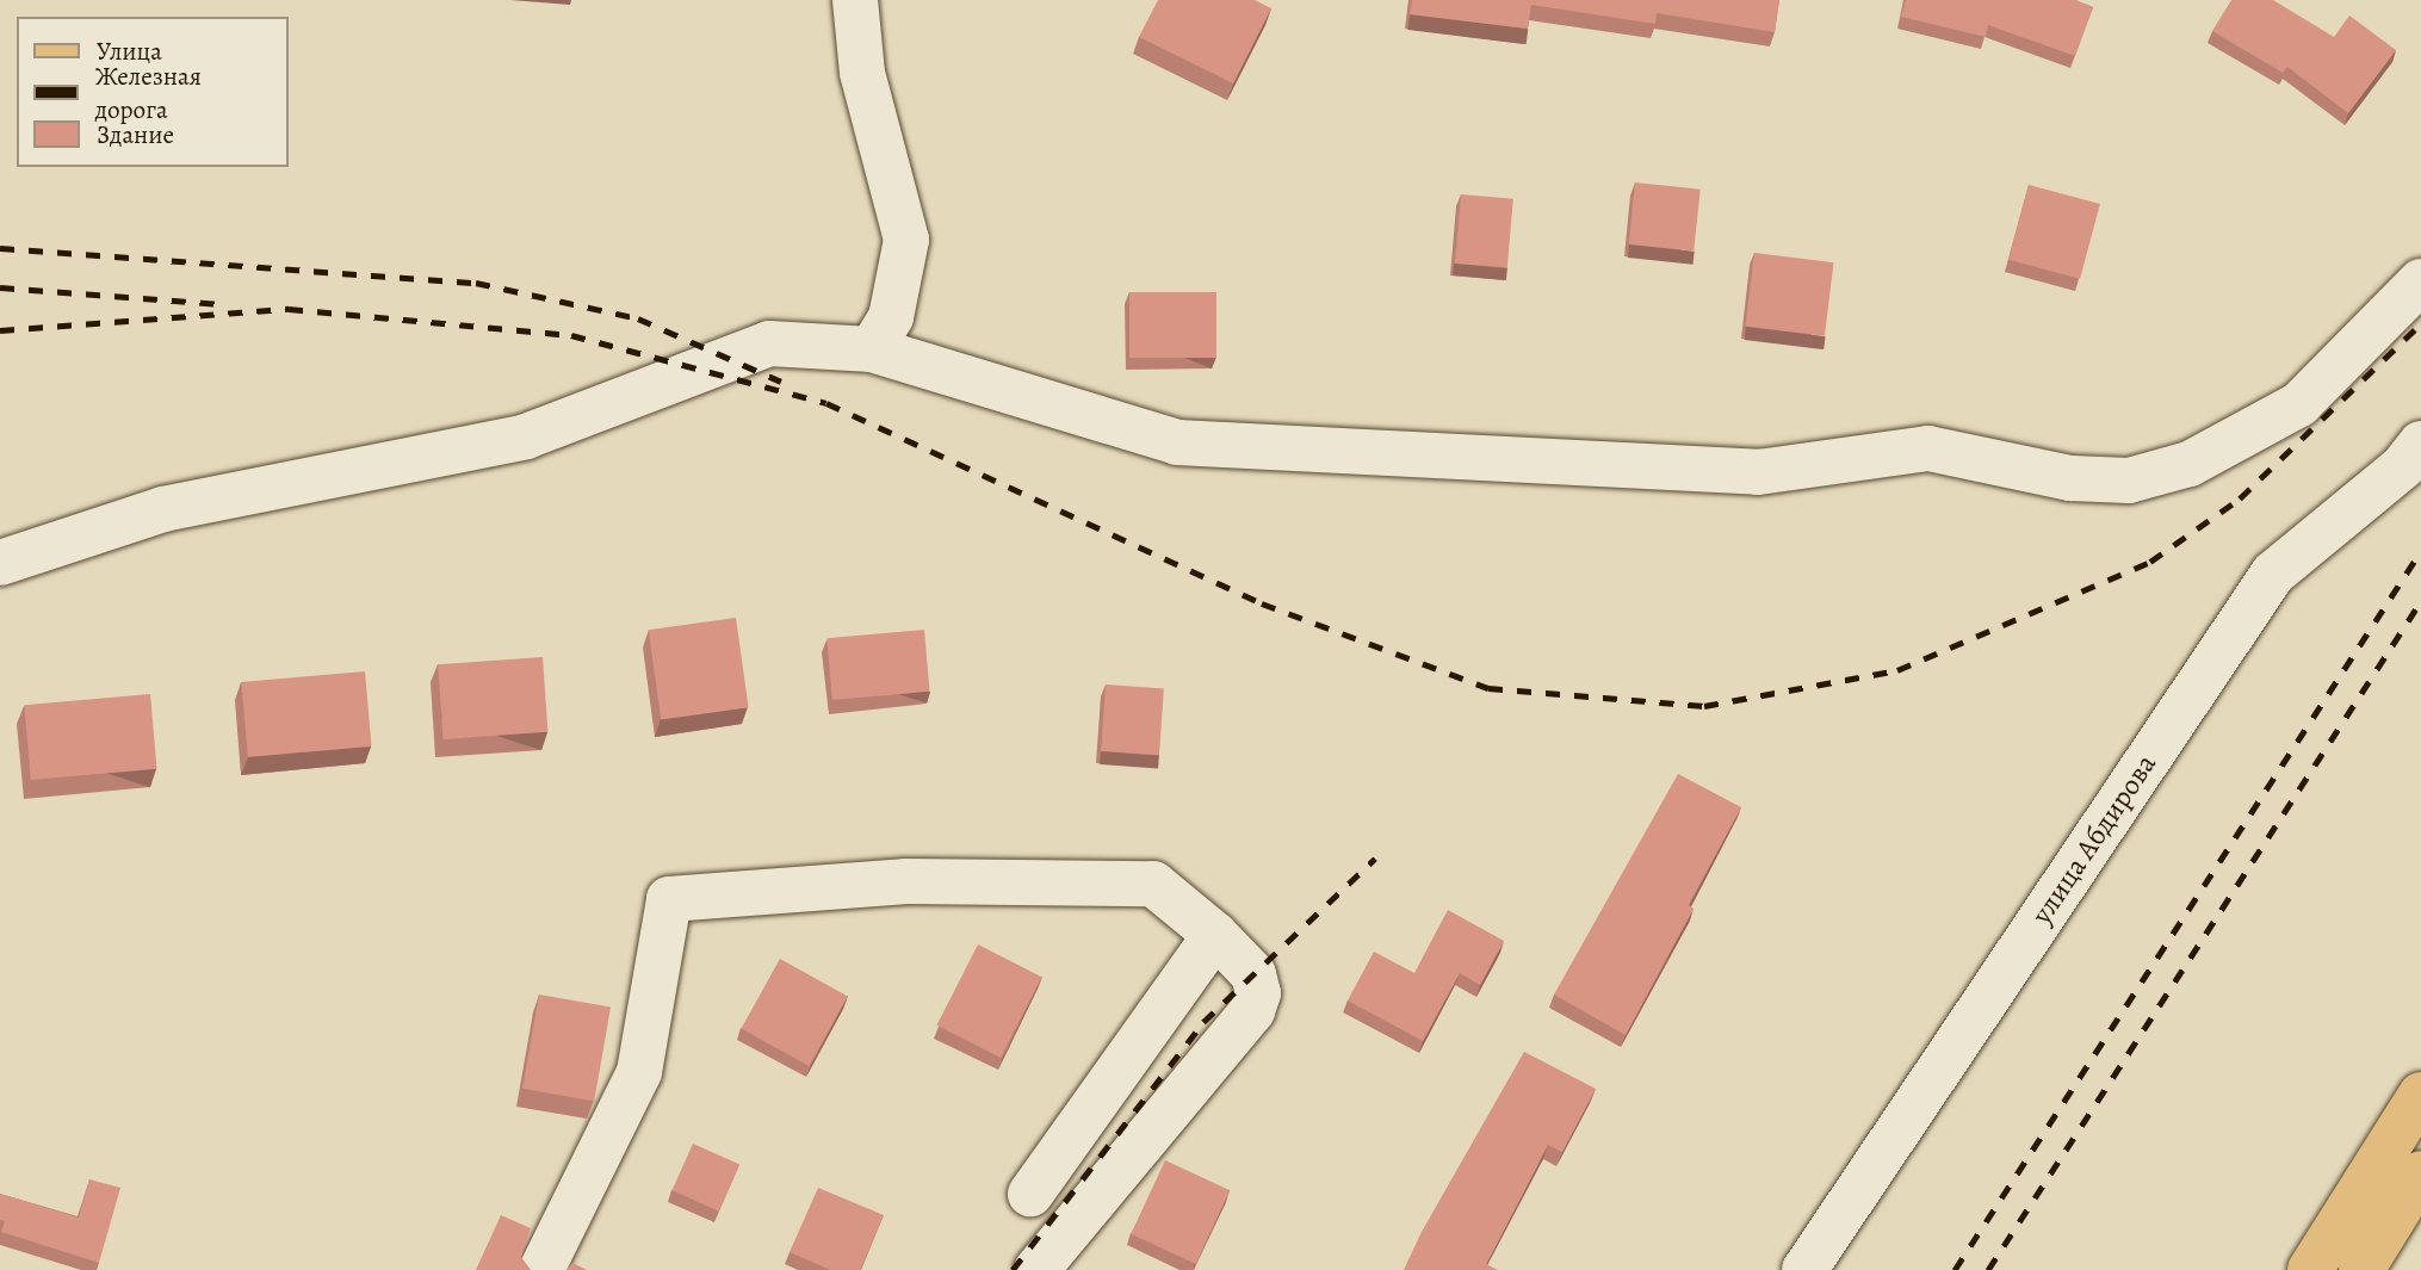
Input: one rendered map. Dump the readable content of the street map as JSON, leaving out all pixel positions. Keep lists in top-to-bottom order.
{
  "streets": {
    "street": ["улица Абдирова"]
  },
  "legend": ["Улица", "Железная дорога", "Здание"]
}
